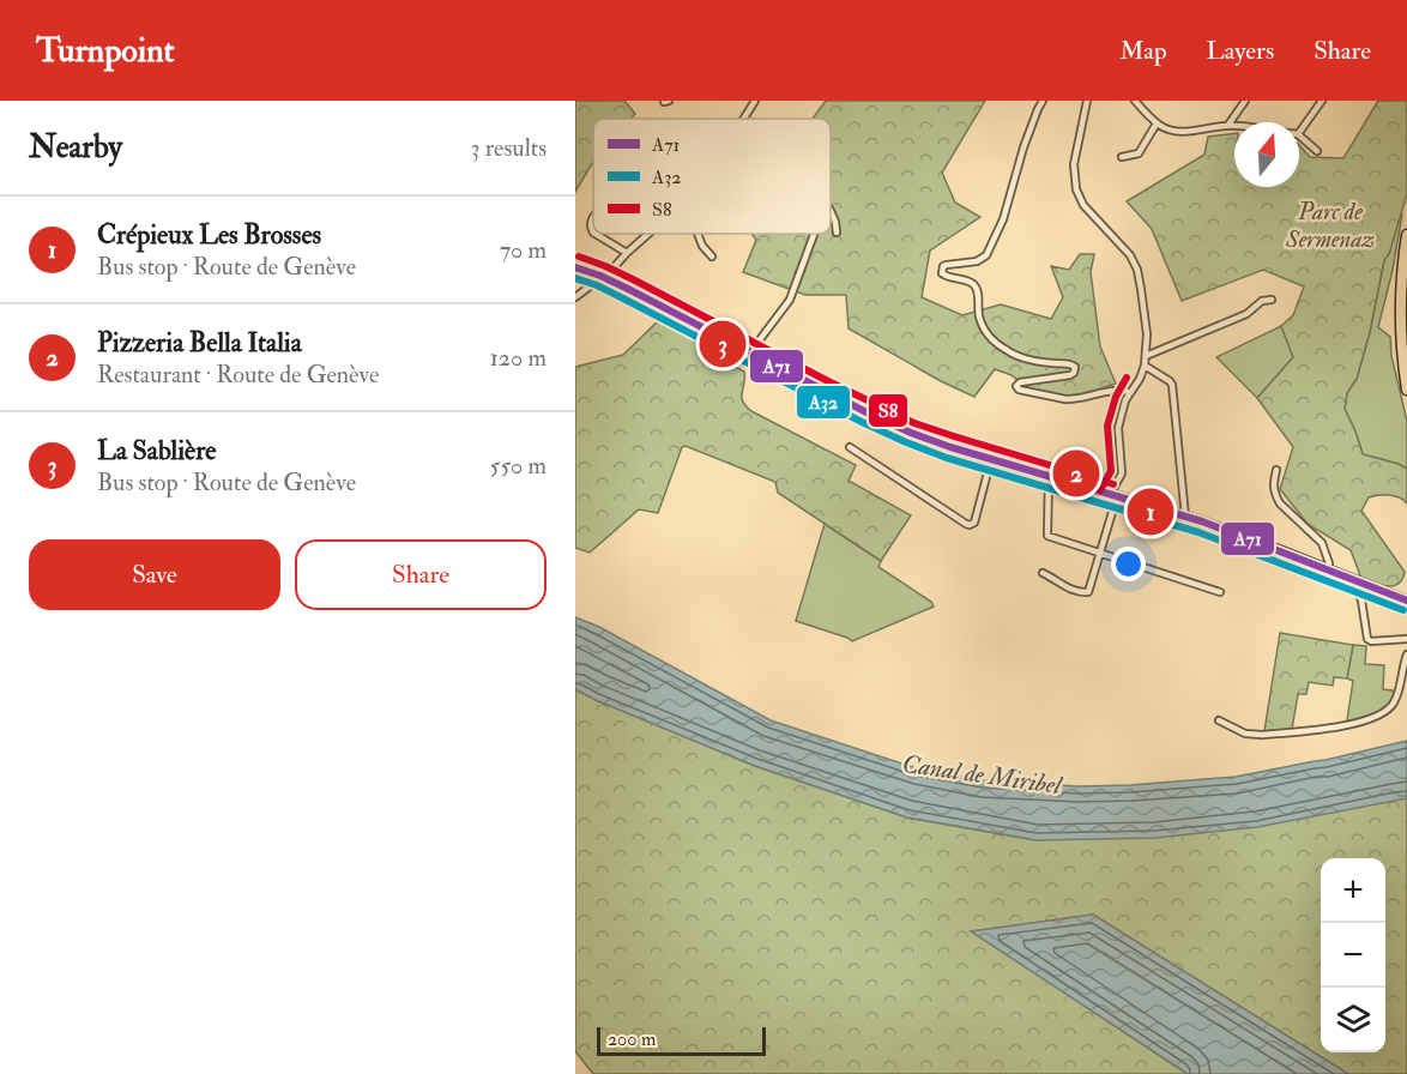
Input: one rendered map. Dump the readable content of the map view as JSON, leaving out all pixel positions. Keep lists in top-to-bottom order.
{
  "water": ["Canal de Miribel"],
  "parks": ["Parc de Sermenaz"],
  "lines": ["transit line S8", "transit line A71", "transit line A32"],
  "legend": ["A71", "A32", "S8"],
  "scale_bar": "200 m",
  "north": "top",
  "page": {
    "header": "Turnpoint",
    "nav": ["Map", "Layers", "Share"],
    "heading": ["Nearby", "3 results"],
    "list": [
      {
        "mark": "1",
        "name": "Crépieux Les Brosses",
        "note": "Bus stop · Route de Genève",
        "value": "70 m"
      },
      {
        "mark": "2",
        "name": "Pizzeria Bella Italia",
        "note": "Restaurant · Route de Genève",
        "value": "120 m"
      },
      {
        "mark": "3",
        "name": "La Sablière",
        "note": "Bus stop · Route de Genève",
        "value": "550 m"
      }
    ],
    "pins": ["3", "2", "1"],
    "buttons": ["Save", "Share"],
    "map_buttons": ["+", "−"],
    "scale": "200 m"
  }
}
